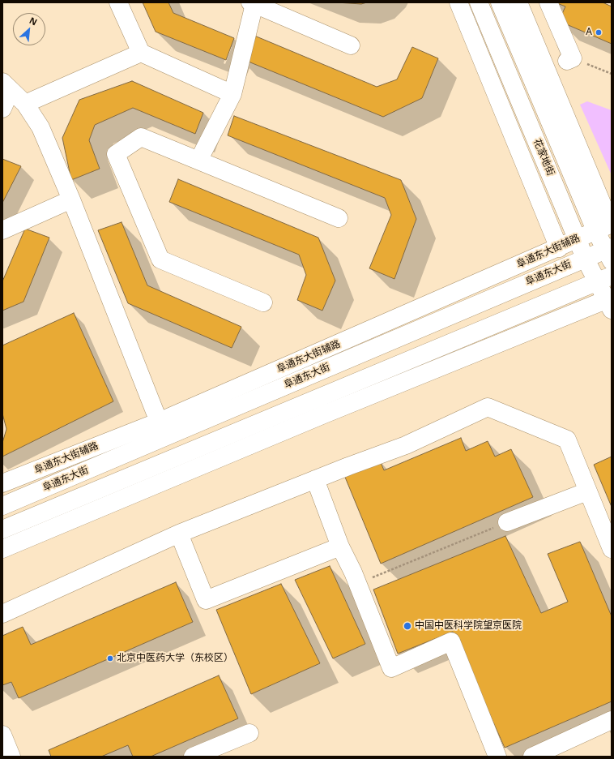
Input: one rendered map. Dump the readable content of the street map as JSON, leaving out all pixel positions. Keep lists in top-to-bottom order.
{
  "streets": {
    "street": ["花家地街", "阜通东大街辅路", "阜通东大街"]
  },
  "crossings": [
    ["花家地街", "阜通东大街辅路"],
    ["花家地街", "阜通东大街"],
    ["阜通东大街辅路", "阜通东大街"]
  ],
  "places": ["A", "中国中医科学院望京医院", "北京中医药大学（东校区）"],
  "north": "top right"
}
